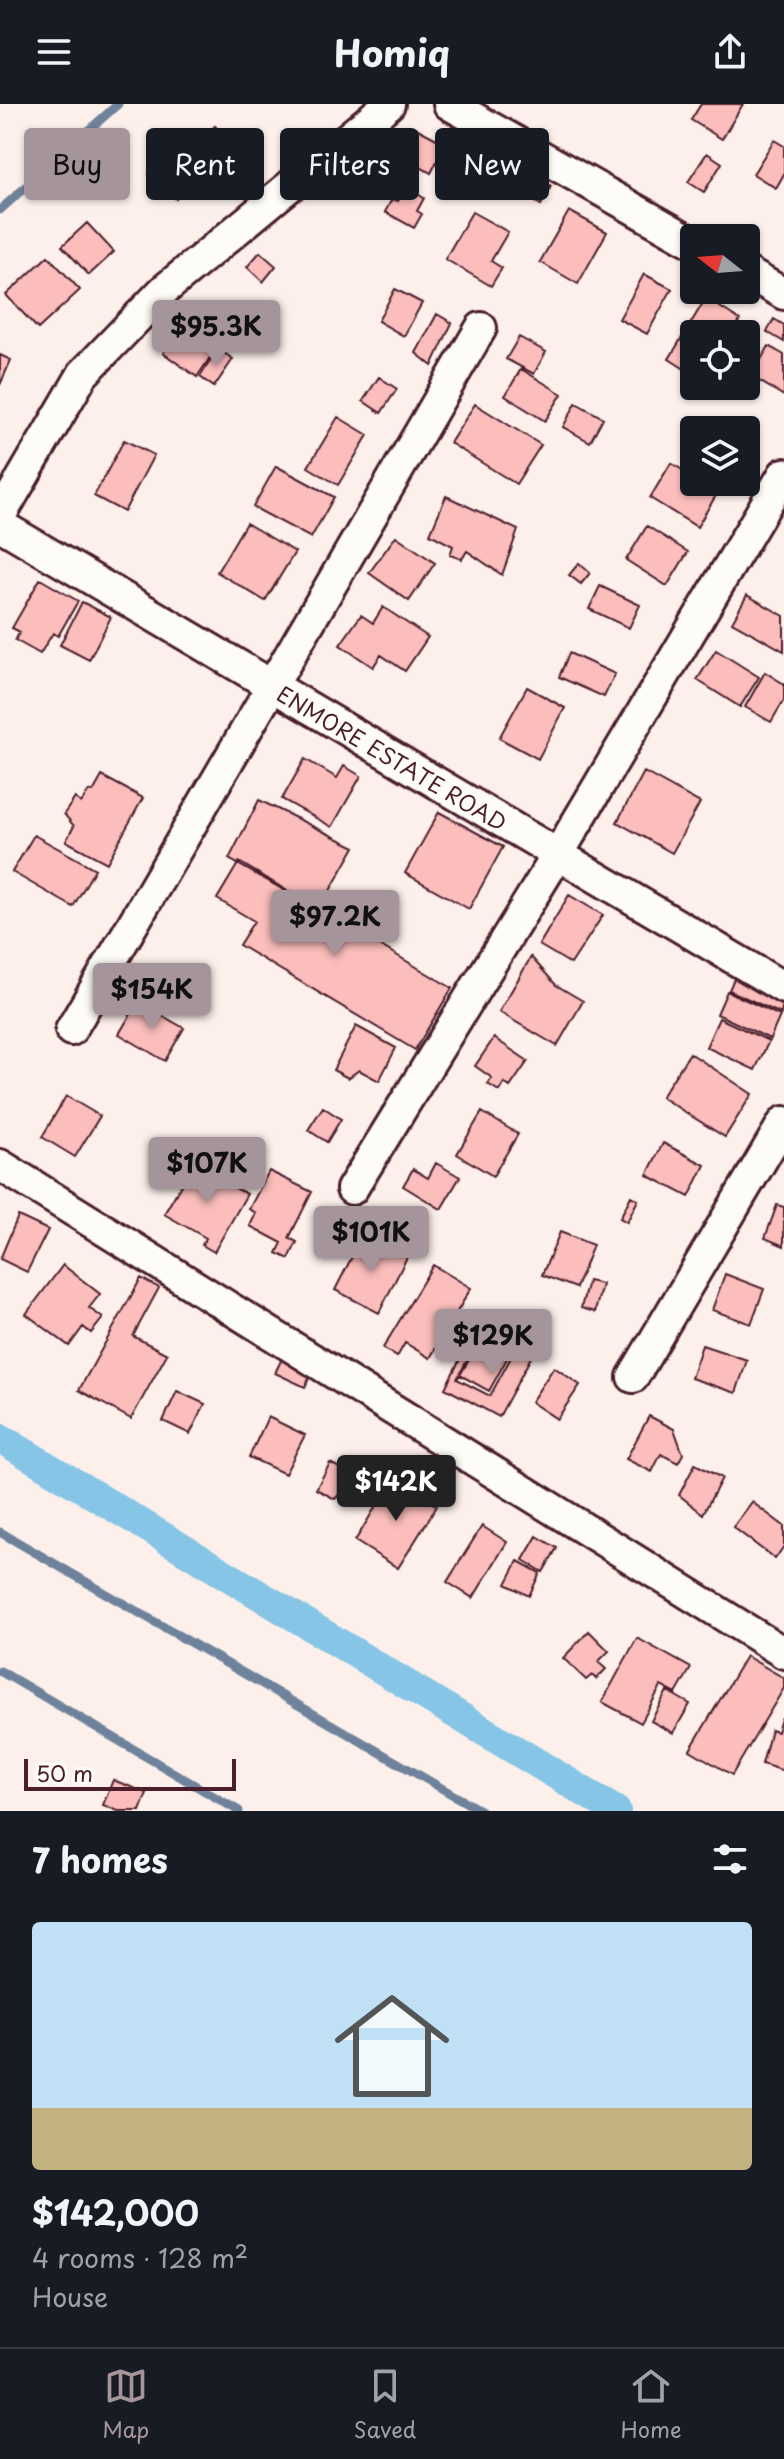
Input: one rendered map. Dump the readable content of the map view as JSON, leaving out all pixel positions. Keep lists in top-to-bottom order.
{
  "streets": {
    "street": ["ENMORE ESTATE ROAD"]
  },
  "scale_bar": "50 m",
  "north": "left",
  "page": {
    "header": "Homiq",
    "chip": [
      "Buy",
      "Rent",
      "Filters",
      "New"
    ],
    "price": [
      "$95.3K",
      "$97.2K",
      "$154K",
      "$107K",
      "$101K",
      "$129K",
      "$142K"
    ],
    "scale": "50 m",
    "heading": "7 homes",
    "list": [
      {
        "name": "$142,000",
        "note": "4 rooms · 128 m² · House"
      }
    ],
    "tabs": ["Map", "Saved", "Home"]
  }
}
